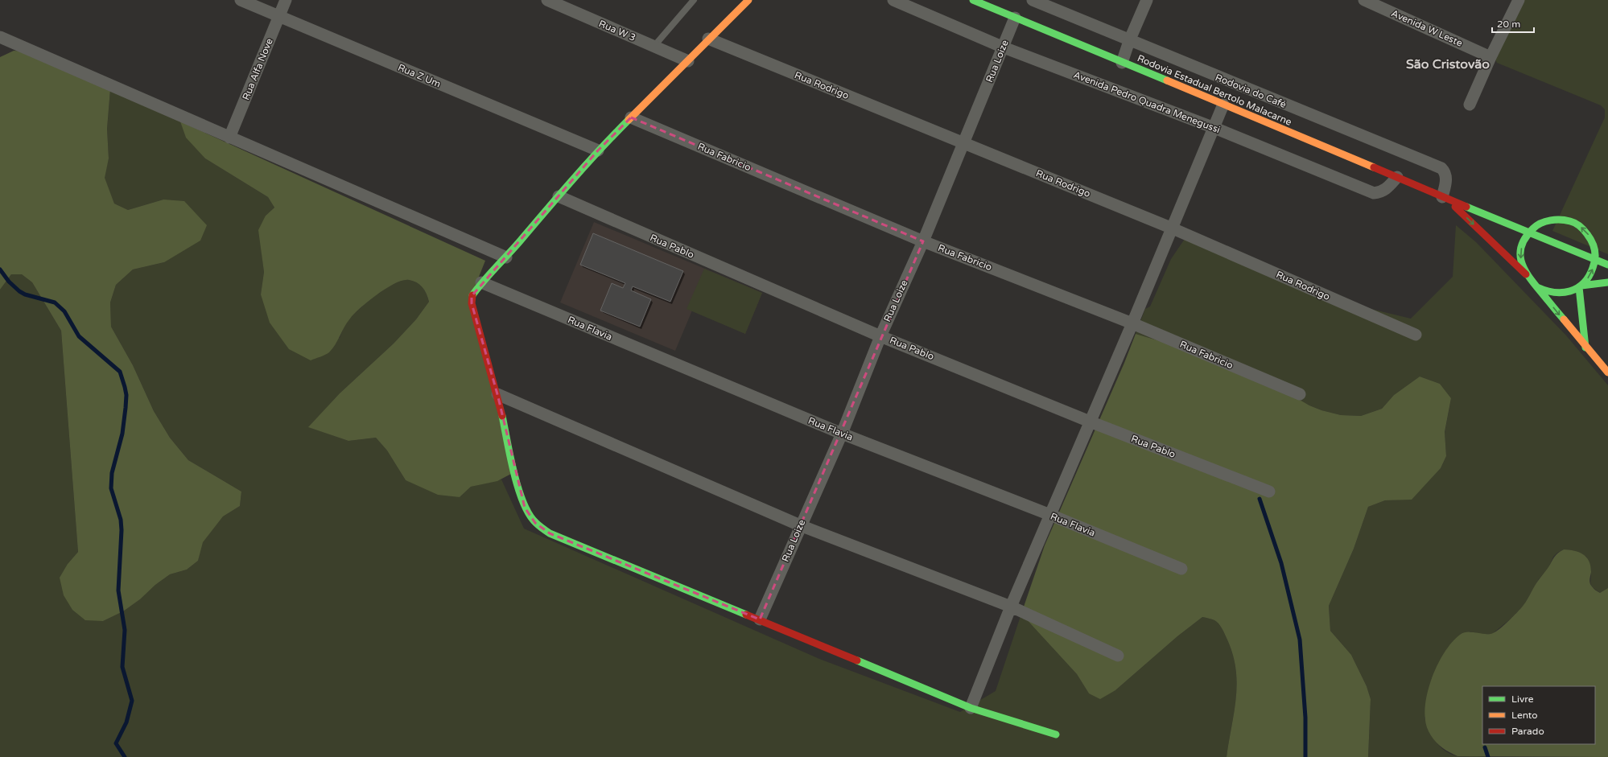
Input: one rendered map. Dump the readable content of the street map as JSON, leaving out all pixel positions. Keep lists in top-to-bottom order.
{
  "streets": {
    "main road": ["Rodovia Estadual Bertolo Malacarne"],
    "street": [
      "Avenida W Leste",
      "Rua W 3",
      "Rua Loize",
      "Rua Alfa Nove",
      "Rua Z Um",
      "Rua Rodrigo",
      "Rodovia do Café",
      "Avenida Pedro Quadra Menegussi",
      "Rua Fabricio",
      "Rua Pablo",
      "Rua Flavia"
    ]
  },
  "crossings": [
    ["Rua Loize", "Rua Rodrigo"],
    ["Rua Loize", "Rodovia Estadual Bertolo Malacarne"],
    ["Rua Loize", "Avenida Pedro Quadra Menegussi"],
    ["Rua Loize", "Rua Fabricio"],
    ["Rua Loize", "Rua Pablo"],
    ["Rua Loize", "Rua Flavia"],
    ["Rua Alfa Nove", "Rua Z Um"],
    ["Rodovia Estadual Bertolo Malacarne", "Rodovia do Café"],
    ["Rodovia Estadual Bertolo Malacarne", "Avenida Pedro Quadra Menegussi"]
  ],
  "districts": ["São Cristovão"],
  "legend": ["Livre", "Lento", "Parado"],
  "scale_bar": "20 m"
}
